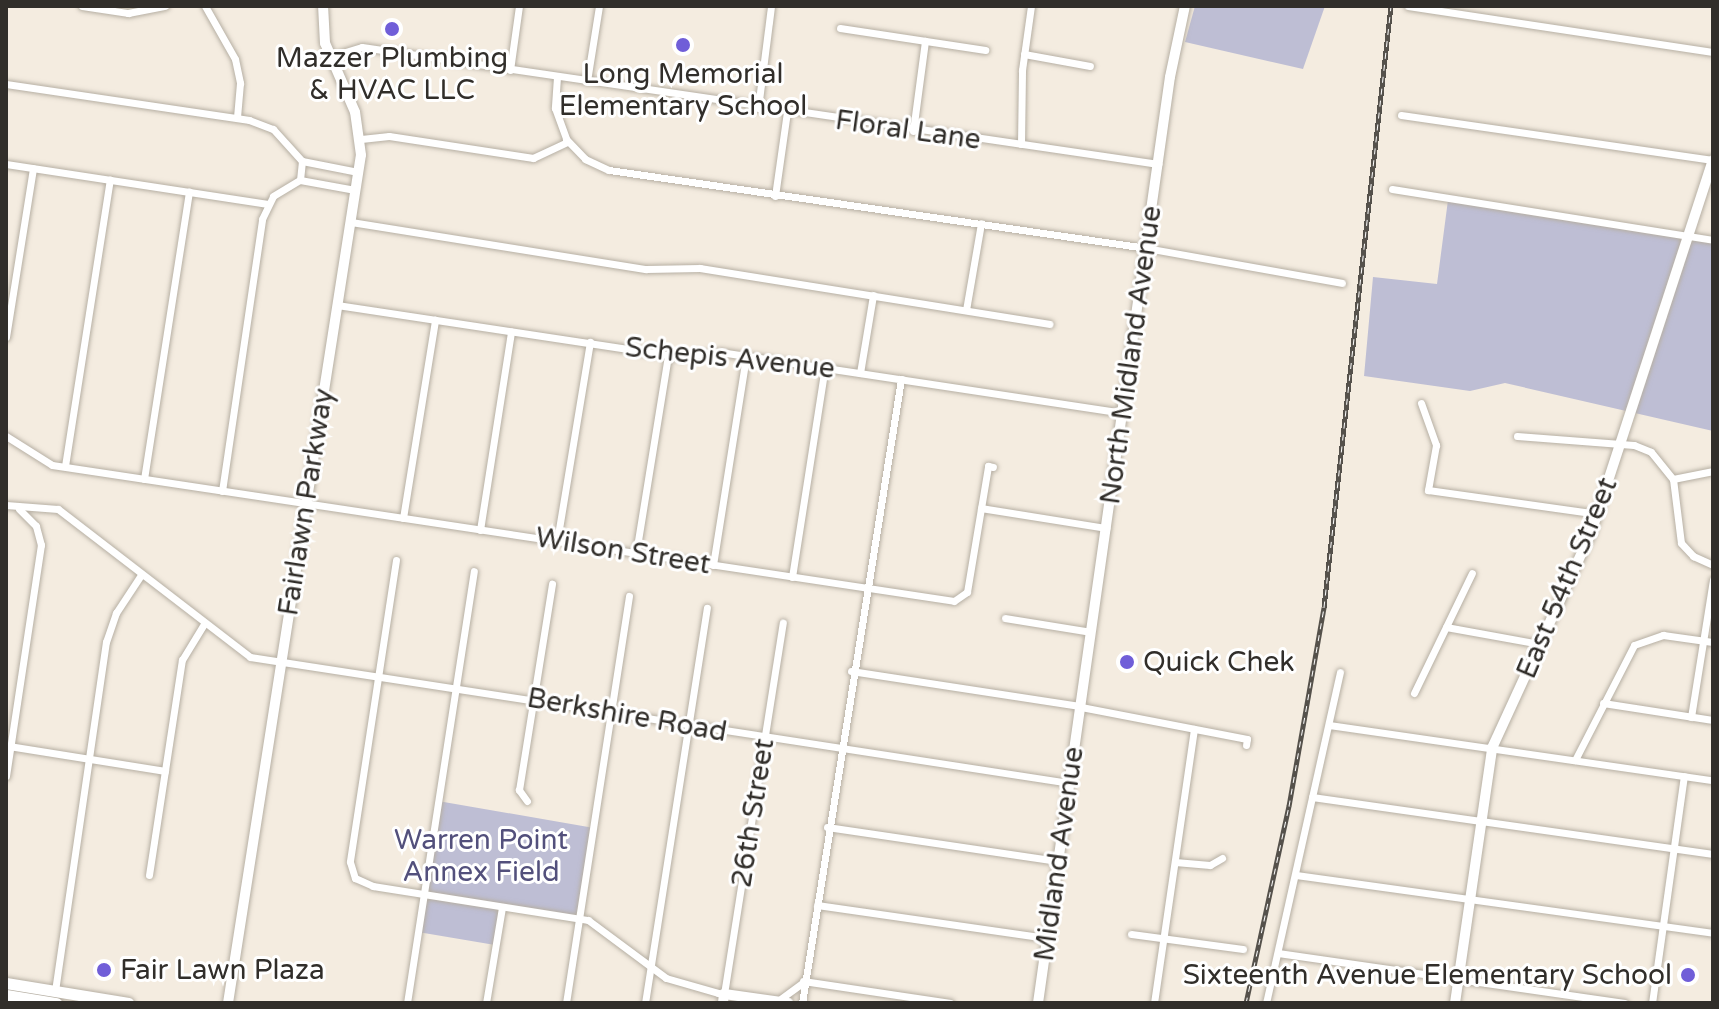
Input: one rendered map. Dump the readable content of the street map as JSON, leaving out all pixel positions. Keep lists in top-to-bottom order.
{
  "streets": {
    "street": [
      "Floral Lane",
      "North Midland Avenue",
      "Schepis Avenue",
      "Fairlawn Parkway",
      "Wilson Street",
      "East 54th Street",
      "Berkshire Road",
      "26th Street",
      "Midland Avenue"
    ]
  },
  "crossings": [
    ["Floral Lane", "North Midland Avenue"],
    ["Floral Lane", "Fairlawn Parkway"],
    ["North Midland Avenue", "Schepis Avenue"],
    ["North Midland Avenue", "Midland Avenue"],
    ["Schepis Avenue", "Fairlawn Parkway"],
    ["Fairlawn Parkway", "Wilson Street"],
    ["Fairlawn Parkway", "Berkshire Road"],
    ["Berkshire Road", "26th Street"],
    ["Berkshire Road", "Midland Avenue"]
  ],
  "parks": ["Warren Point Annex Field"],
  "places": [
    "Mazzer Plumbing & HVAC LLC",
    "Long Memorial Elementary School",
    "Quick Chek",
    "Fair Lawn Plaza",
    "Sixteenth Avenue Elementary School"
  ]
}
